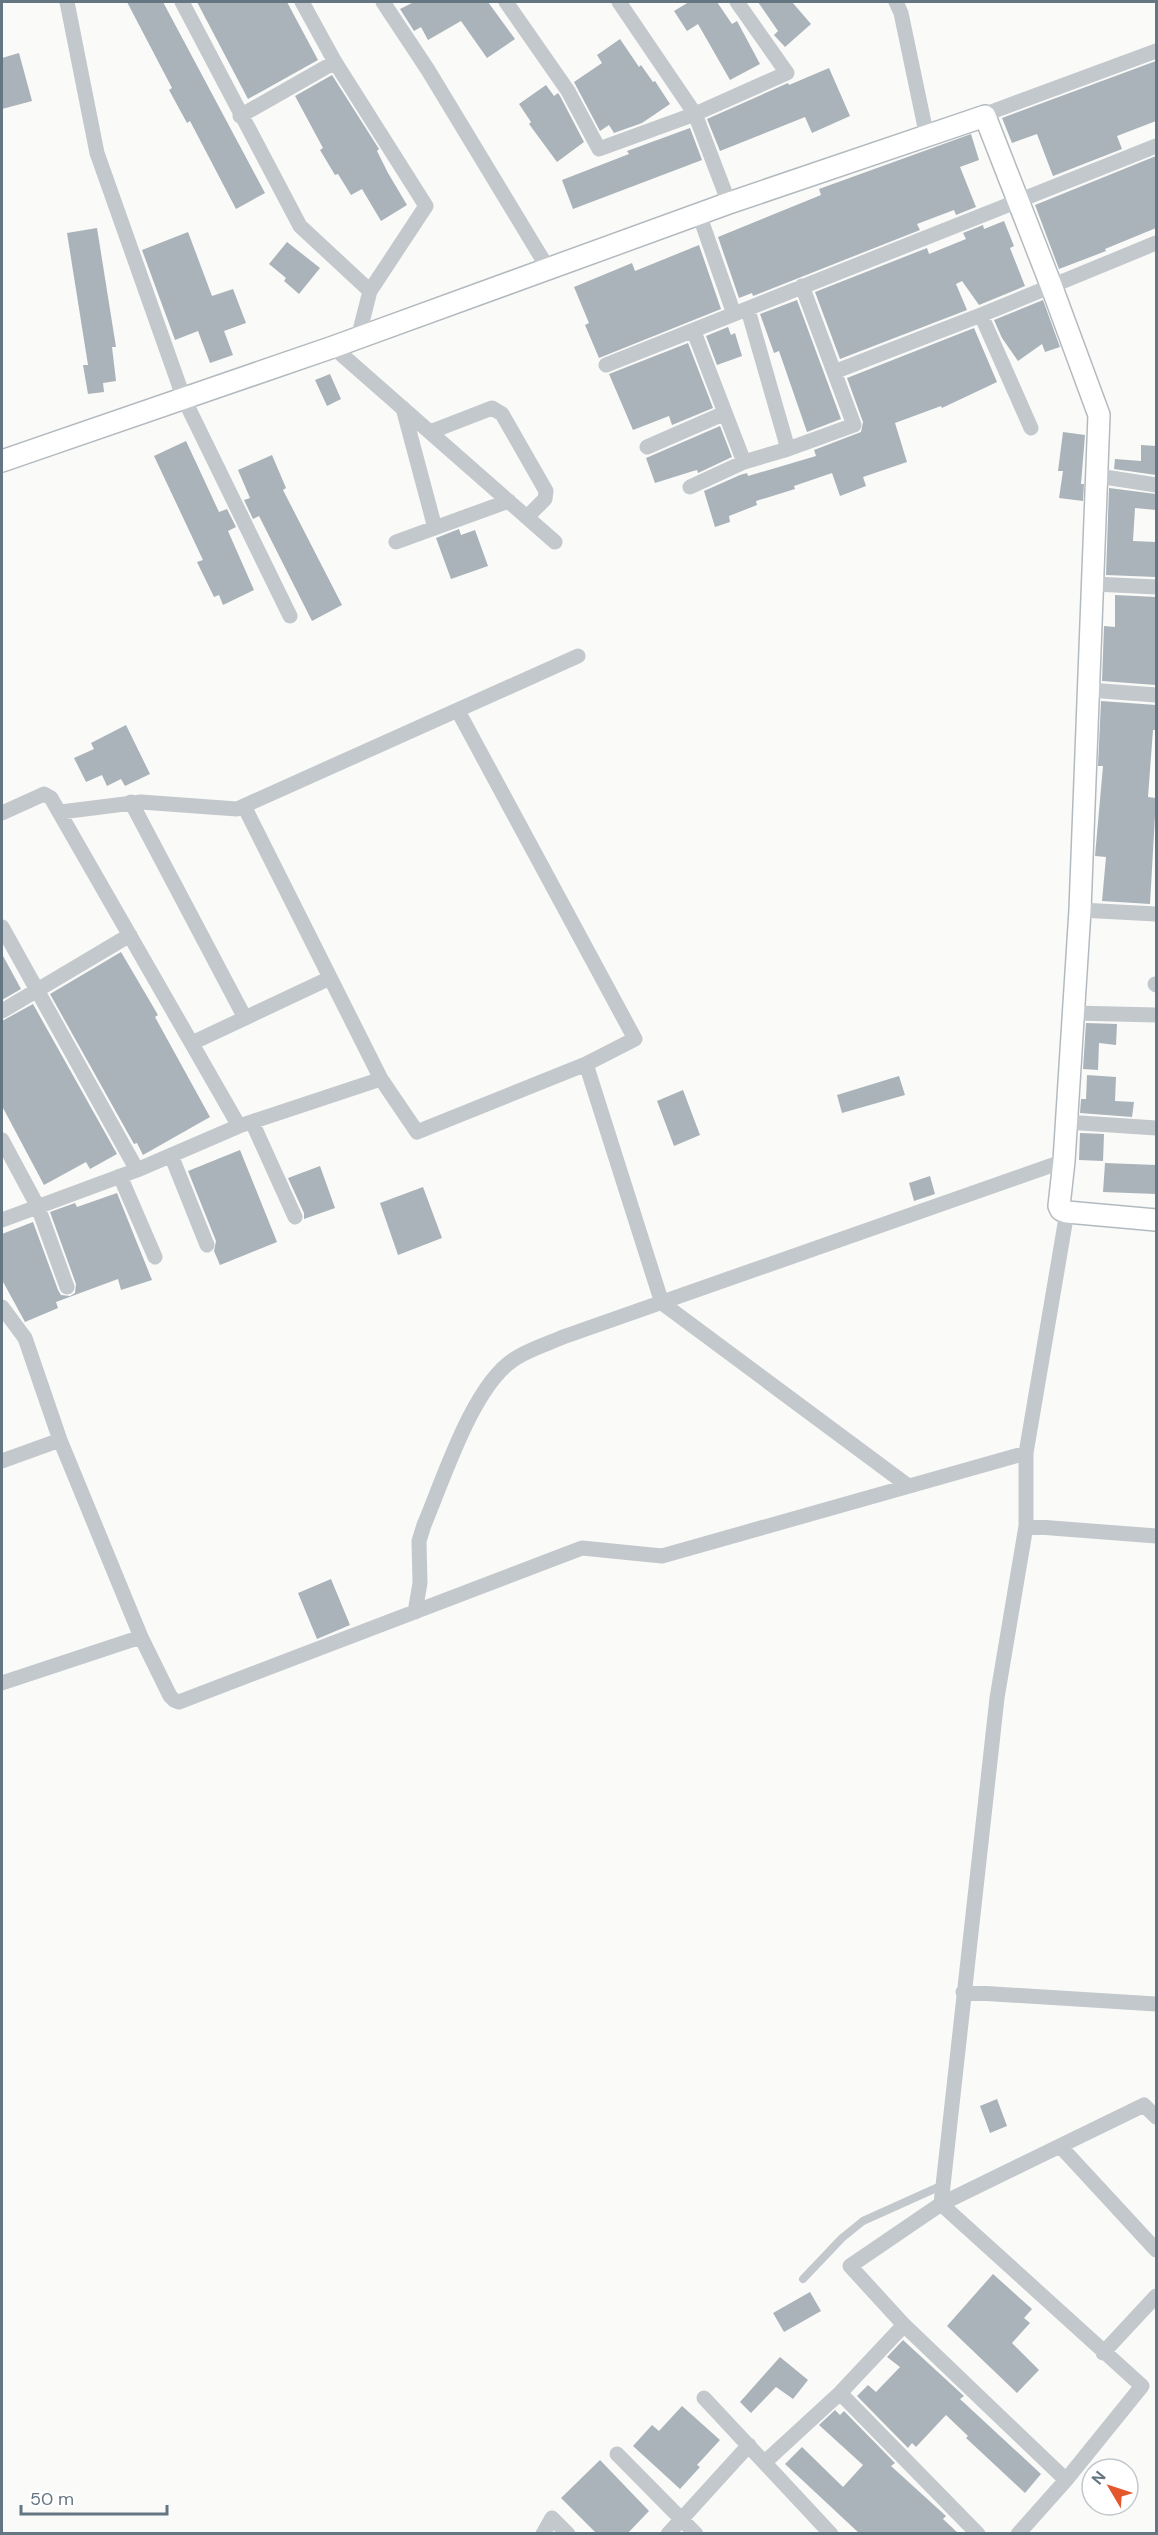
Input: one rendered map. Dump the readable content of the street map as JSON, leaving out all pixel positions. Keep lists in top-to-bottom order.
{
  "scale_bar": "50 m",
  "north": "top left"
}
